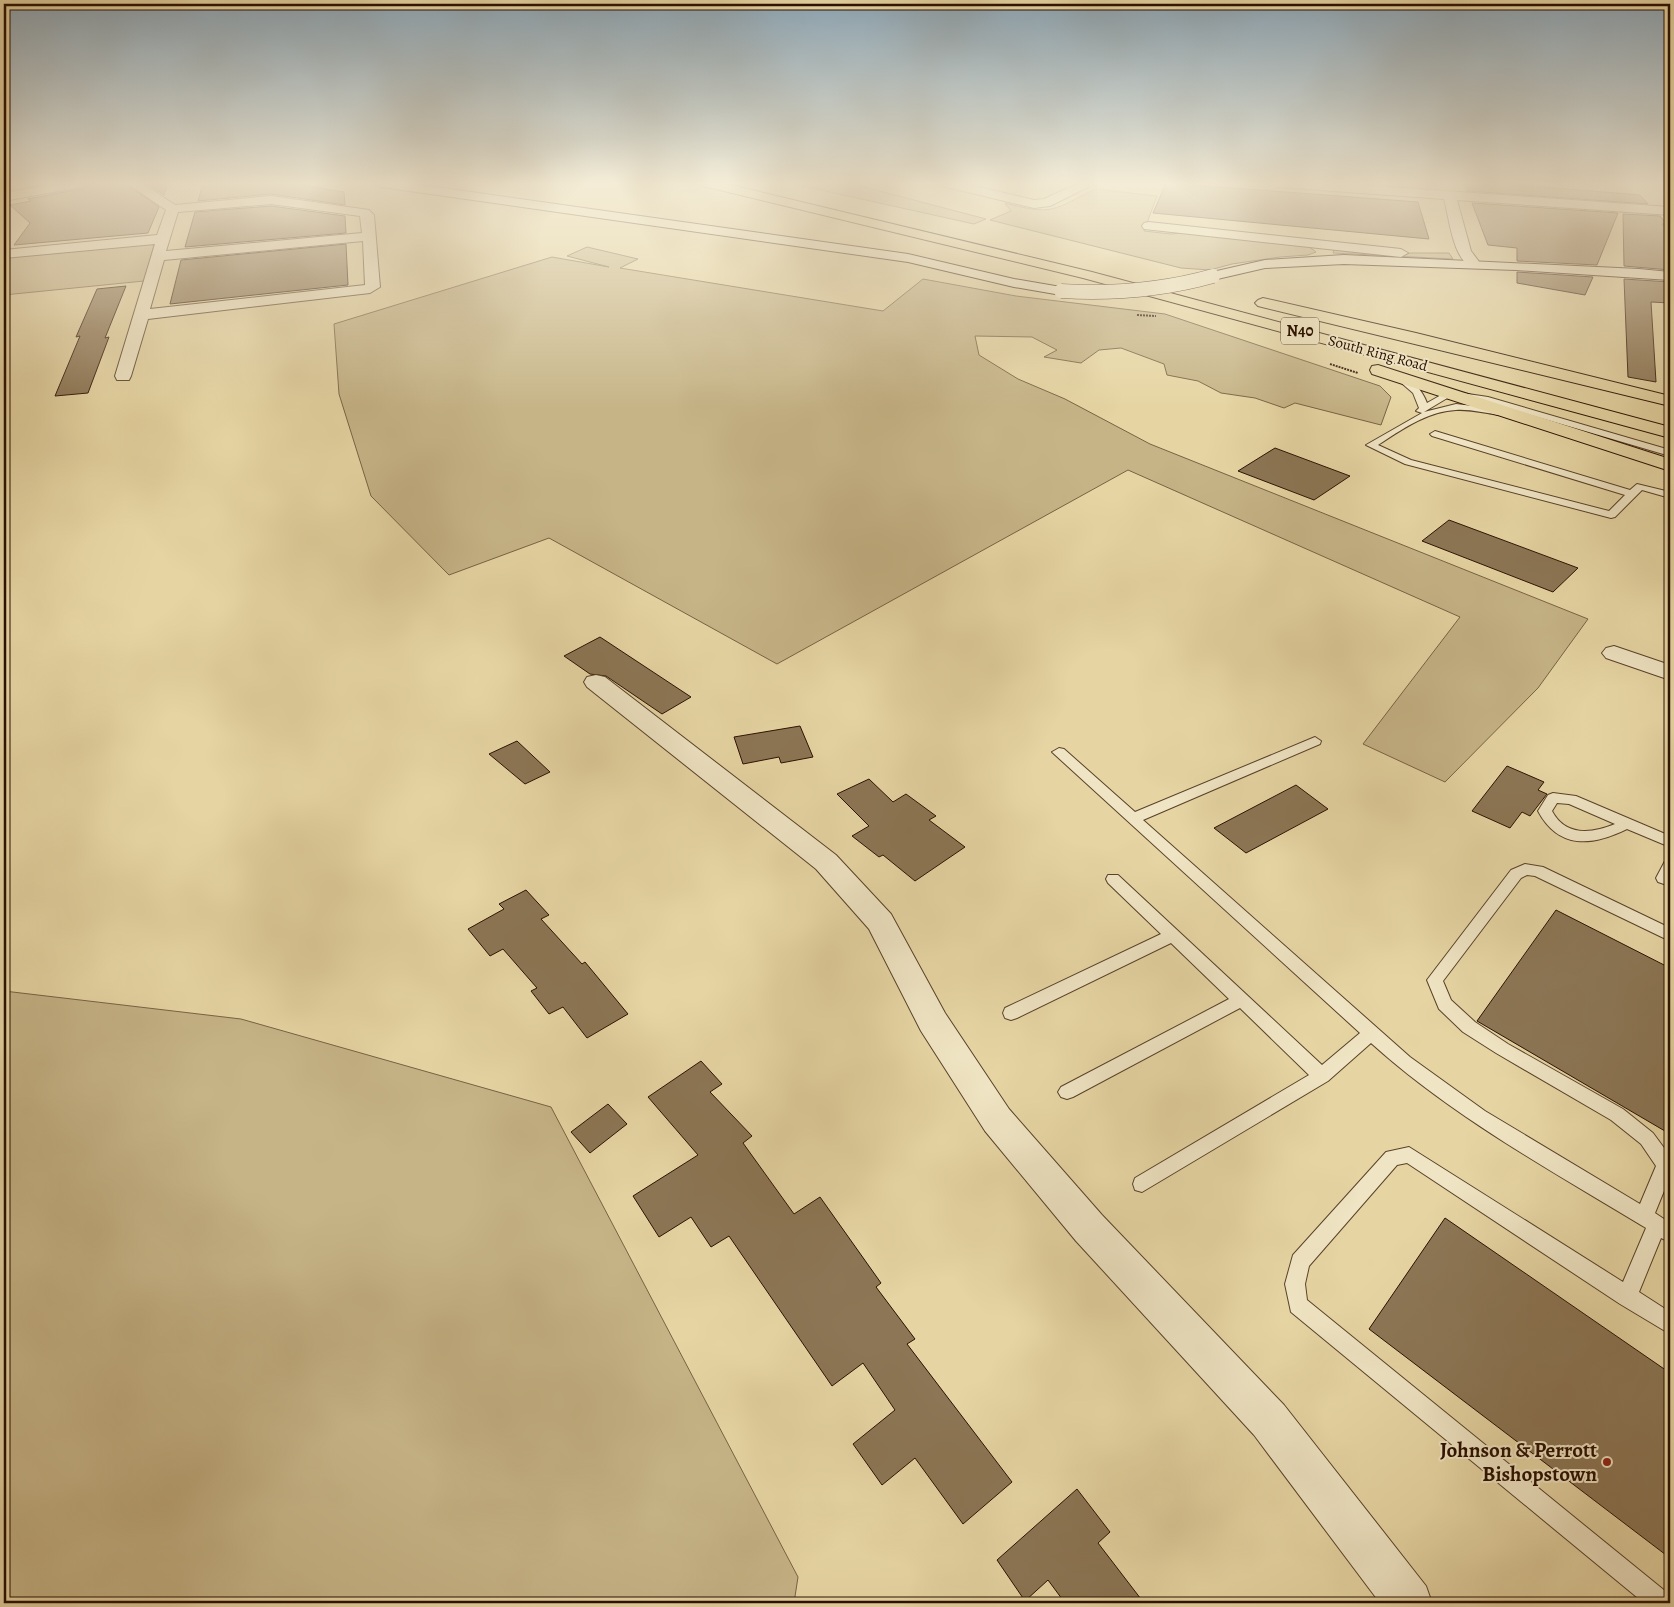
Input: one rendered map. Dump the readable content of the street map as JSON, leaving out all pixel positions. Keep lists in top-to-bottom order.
{
  "streets": {
    "highway": ["N40", "South Ring Road"]
  },
  "places": ["Johnson & Perrott Bishopstown"]
}
